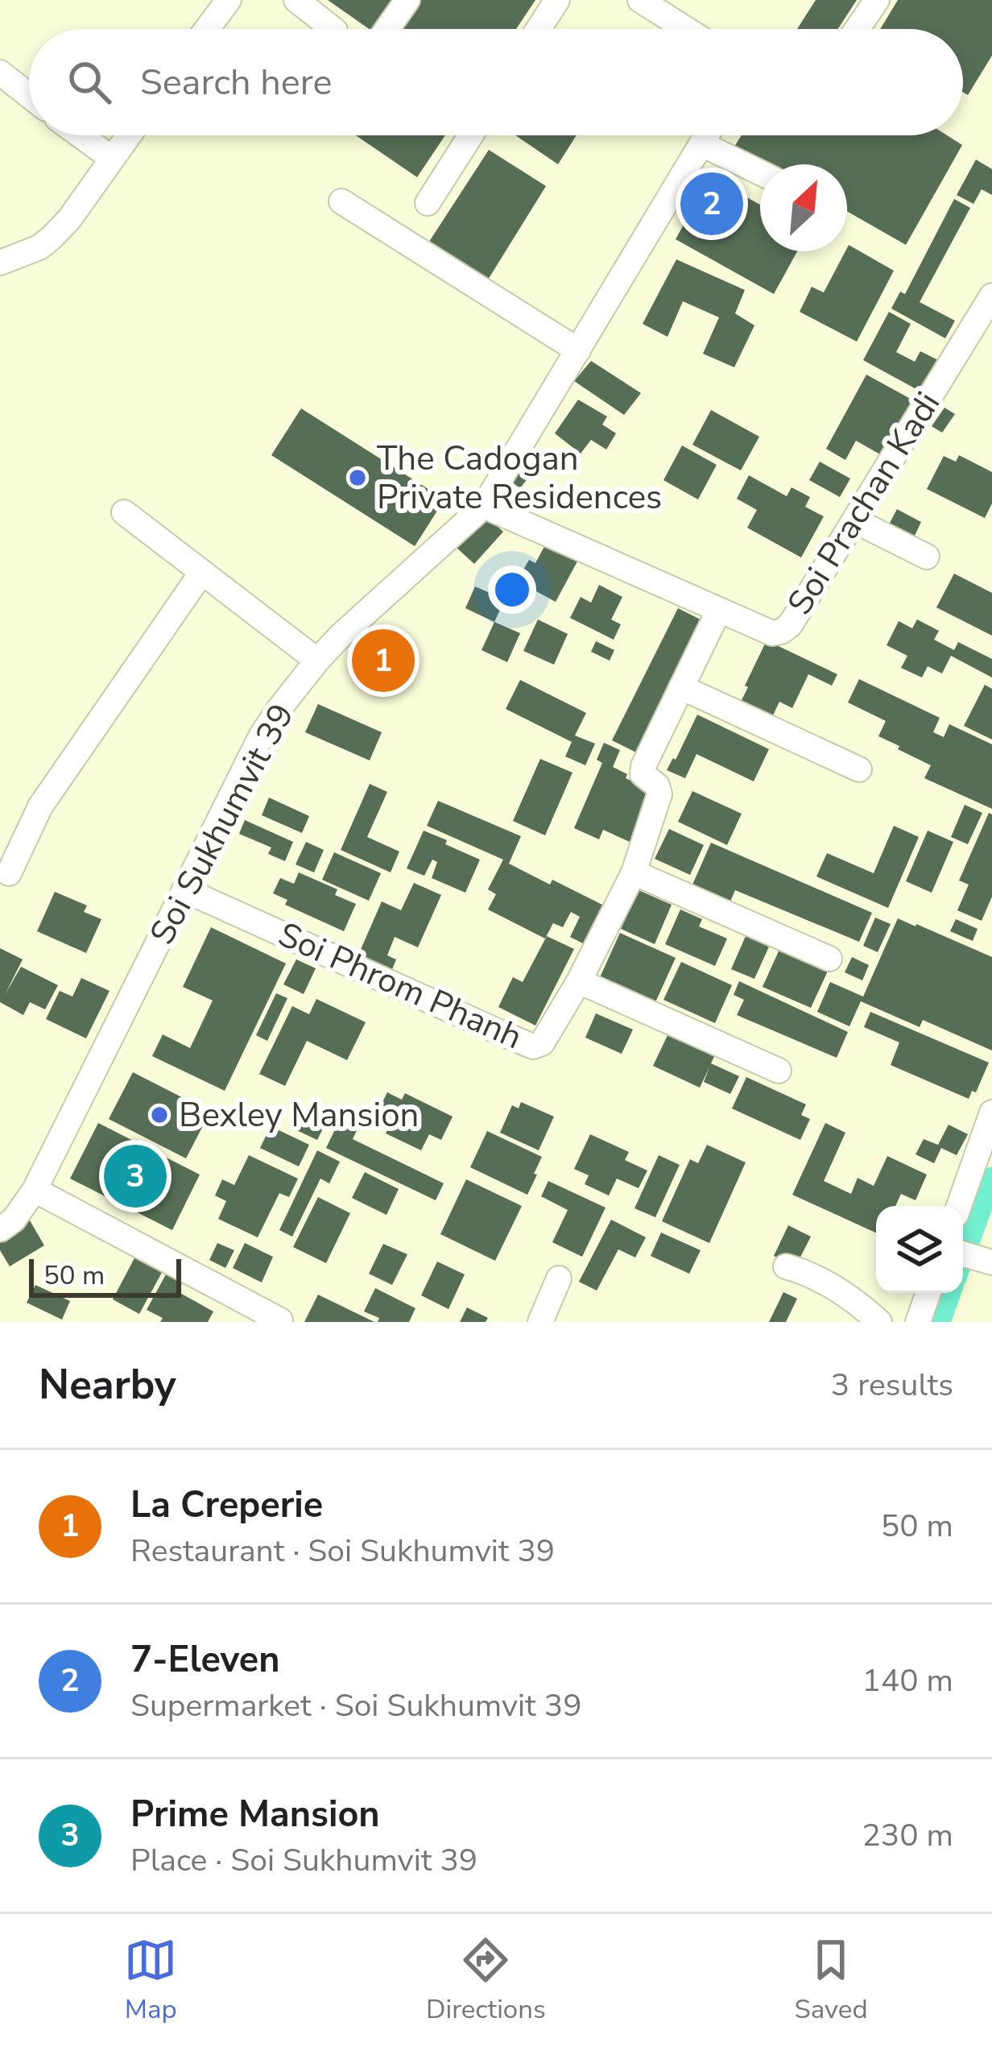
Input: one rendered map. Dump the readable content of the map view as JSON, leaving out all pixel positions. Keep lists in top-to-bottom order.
{
  "streets": {
    "street": ["Soi Prachan Kadi", "Soi Sukhumvit 39", "Soi Phrom Phanh"]
  },
  "crossings": [
    ["Soi Prachan Kadi", "Soi Sukhumvit 39"],
    ["Soi Prachan Kadi", "Soi Phrom Phanh"],
    ["Soi Sukhumvit 39", "Soi Phrom Phanh"]
  ],
  "places": ["The Cadogan Private Residences", "Bexley Mansion"],
  "scale_bar": "50 m",
  "north": "top right",
  "page": {
    "search": "Search here",
    "pins": ["2", "1", "3"],
    "scale": "50 m",
    "heading": ["Nearby", "3 results"],
    "list": [
      {
        "mark": "1",
        "name": "La Creperie",
        "note": "Restaurant · Soi Sukhumvit 39",
        "value": "50 m"
      },
      {
        "mark": "2",
        "name": "7-Eleven",
        "note": "Supermarket · Soi Sukhumvit 39",
        "value": "140 m"
      },
      {
        "mark": "3",
        "name": "Prime Mansion",
        "note": "Place · Soi Sukhumvit 39",
        "value": "230 m"
      }
    ],
    "nav": ["Map", "Directions", "Saved"]
  }
}
